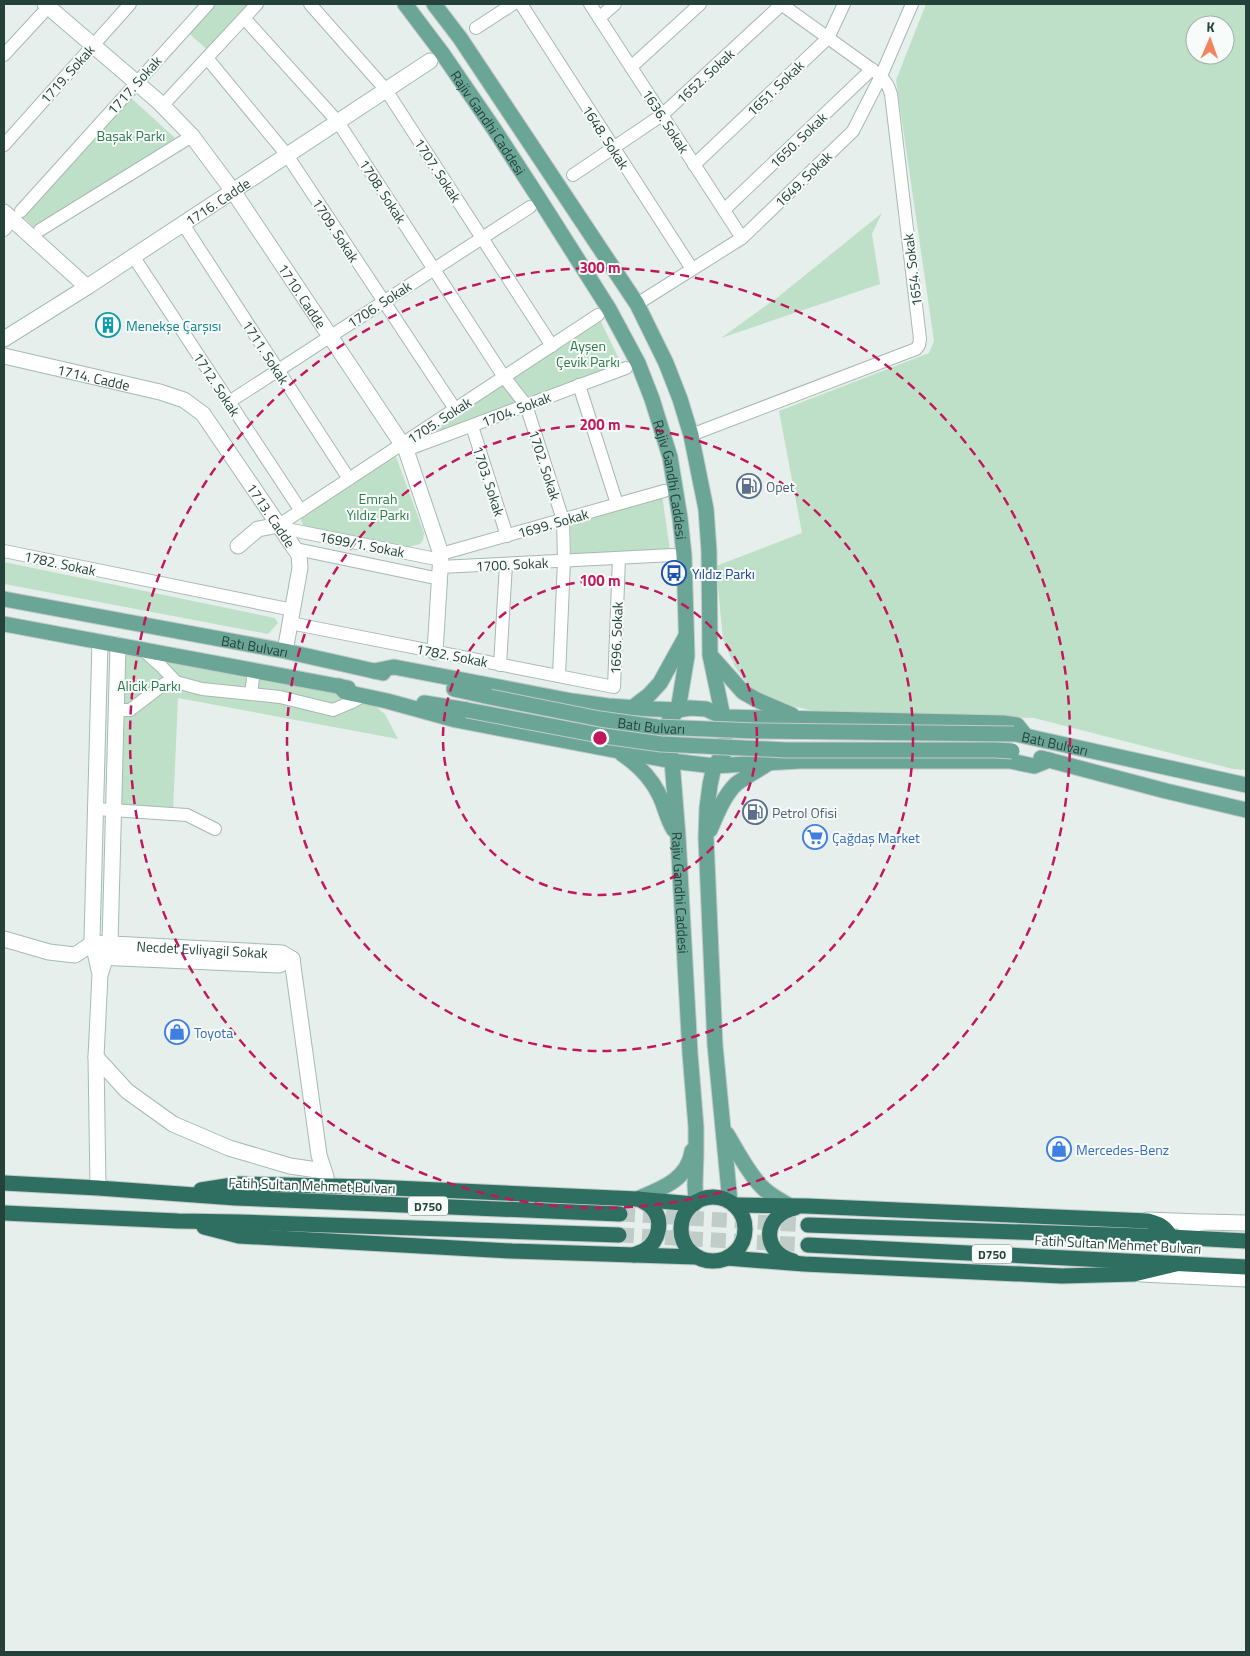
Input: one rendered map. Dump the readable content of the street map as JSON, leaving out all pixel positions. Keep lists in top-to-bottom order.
{
  "streets": {
    "highway": ["Fatih Sultan Mehmet Bulvarı", "D750"],
    "main road": ["Rajiv Gandhi Caddesi", "Batı Bulvarı"],
    "street": [
      "1719. Sokak",
      "1652. Sokak",
      "1717. Sokak",
      "1651. Sokak",
      "1636. Sokak",
      "1648. Sokak",
      "1650. Sokak",
      "1707. Sokak",
      "1649. Sokak",
      "1708. Sokak",
      "1716. Cadde",
      "1709. Sokak",
      "1654. Sokak",
      "1710. Cadde",
      "1706. Sokak",
      "1711. Sokak",
      "1714. Cadde",
      "1712. Sokak",
      "1704. Sokak",
      "1705. Sokak",
      "1702. Sokak",
      "1703. Sokak",
      "1713. Cadde",
      "1699. Sokak",
      "1699/1. Sokak",
      "1782. Sokak",
      "1700. Sokak",
      "1696. Sokak",
      "Necdet Evliyagil Sokak"
    ]
  },
  "crossings": [
    ["1719. Sokak", "1710. Cadde"],
    ["1652. Sokak", "1636. Sokak"],
    ["1652. Sokak", "1648. Sokak"],
    ["1652. Sokak", "1654. Sokak"],
    ["1717. Sokak", "1710. Cadde"],
    ["1651. Sokak", "1636. Sokak"],
    ["1651. Sokak", "1654. Sokak"],
    ["1636. Sokak", "1650. Sokak"],
    ["1636. Sokak", "1649. Sokak"],
    ["Rajiv Gandhi Caddesi", "1649. Sokak"],
    ["Rajiv Gandhi Caddesi", "1654. Sokak"],
    ["Rajiv Gandhi Caddesi", "Batı Bulvarı"],
    ["1648. Sokak", "1649. Sokak"],
    ["1650. Sokak", "1649. Sokak"],
    ["1650. Sokak", "1654. Sokak"],
    ["1707. Sokak", "1716. Cadde"],
    ["1707. Sokak", "1706. Sokak"],
    ["1707. Sokak", "1705. Sokak"],
    ["1649. Sokak", "1654. Sokak"],
    ["1708. Sokak", "1716. Cadde"],
    ["1708. Sokak", "1706. Sokak"],
    ["1708. Sokak", "1705. Sokak"],
    ["1708. Sokak", "1702. Sokak"],
    ["1716. Cadde", "1709. Sokak"],
    ["1716. Cadde", "1710. Cadde"],
    ["1716. Cadde", "1711. Sokak"],
    ["1716. Cadde", "1712. Sokak"],
    ["1709. Sokak", "1706. Sokak"],
    ["1709. Sokak", "1705. Sokak"],
    ["1710. Cadde", "1706. Sokak"],
    ["1710. Cadde", "1704. Sokak"],
    ["1710. Cadde", "1705. Sokak"],
    ["1710. Cadde", "1699. Sokak"],
    ["1710. Cadde", "1699/1. Sokak"],
    ["1710. Cadde", "1782. Sokak"],
    ["1710. Cadde", "1700. Sokak"],
    ["1706. Sokak", "1711. Sokak"],
    ["1706. Sokak", "1712. Sokak"],
    ["1711. Sokak", "1705. Sokak"],
    ["1714. Cadde", "1713. Cadde"],
    ["1712. Sokak", "1705. Sokak"],
    ["1704. Sokak", "1705. Sokak"],
    ["1704. Sokak", "1702. Sokak"],
    ["1704. Sokak", "1703. Sokak"],
    ["1705. Sokak", "1702. Sokak"],
    ["1705. Sokak", "1713. Cadde"],
    ["1705. Sokak", "1699/1. Sokak"],
    ["1702. Sokak", "1699. Sokak"],
    ["1702. Sokak", "1782. Sokak"],
    ["1702. Sokak", "1700. Sokak"],
    ["1703. Sokak", "1699. Sokak"],
    ["1713. Cadde", "1699/1. Sokak"],
    ["1713. Cadde", "1782. Sokak"],
    ["1713. Cadde", "Batı Bulvarı"],
    ["1699. Sokak", "1699/1. Sokak"],
    ["1699. Sokak", "1700. Sokak"],
    ["1699/1. Sokak", "1700. Sokak"],
    ["1782. Sokak", "1696. Sokak"],
    ["1700. Sokak", "1696. Sokak"]
  ],
  "parks": [
    "Başak Parkı",
    "Ayşen Çevik Parkı",
    "Emrah Yıldız Parkı",
    "Alicik Parkı"
  ],
  "places": {
    "building": ["Menekşe Çarşısı"],
    "fuel station": ["Opet", "Petrol Ofisi"],
    "bus stop": ["Yıldız Parkı"],
    "supermarket": ["Çağdaş Market"],
    "shop": ["Toyota", "Mercedes-Benz"]
  },
  "north": "top",
  "rings": ["300 m", "200 m", "100 m"]
}
